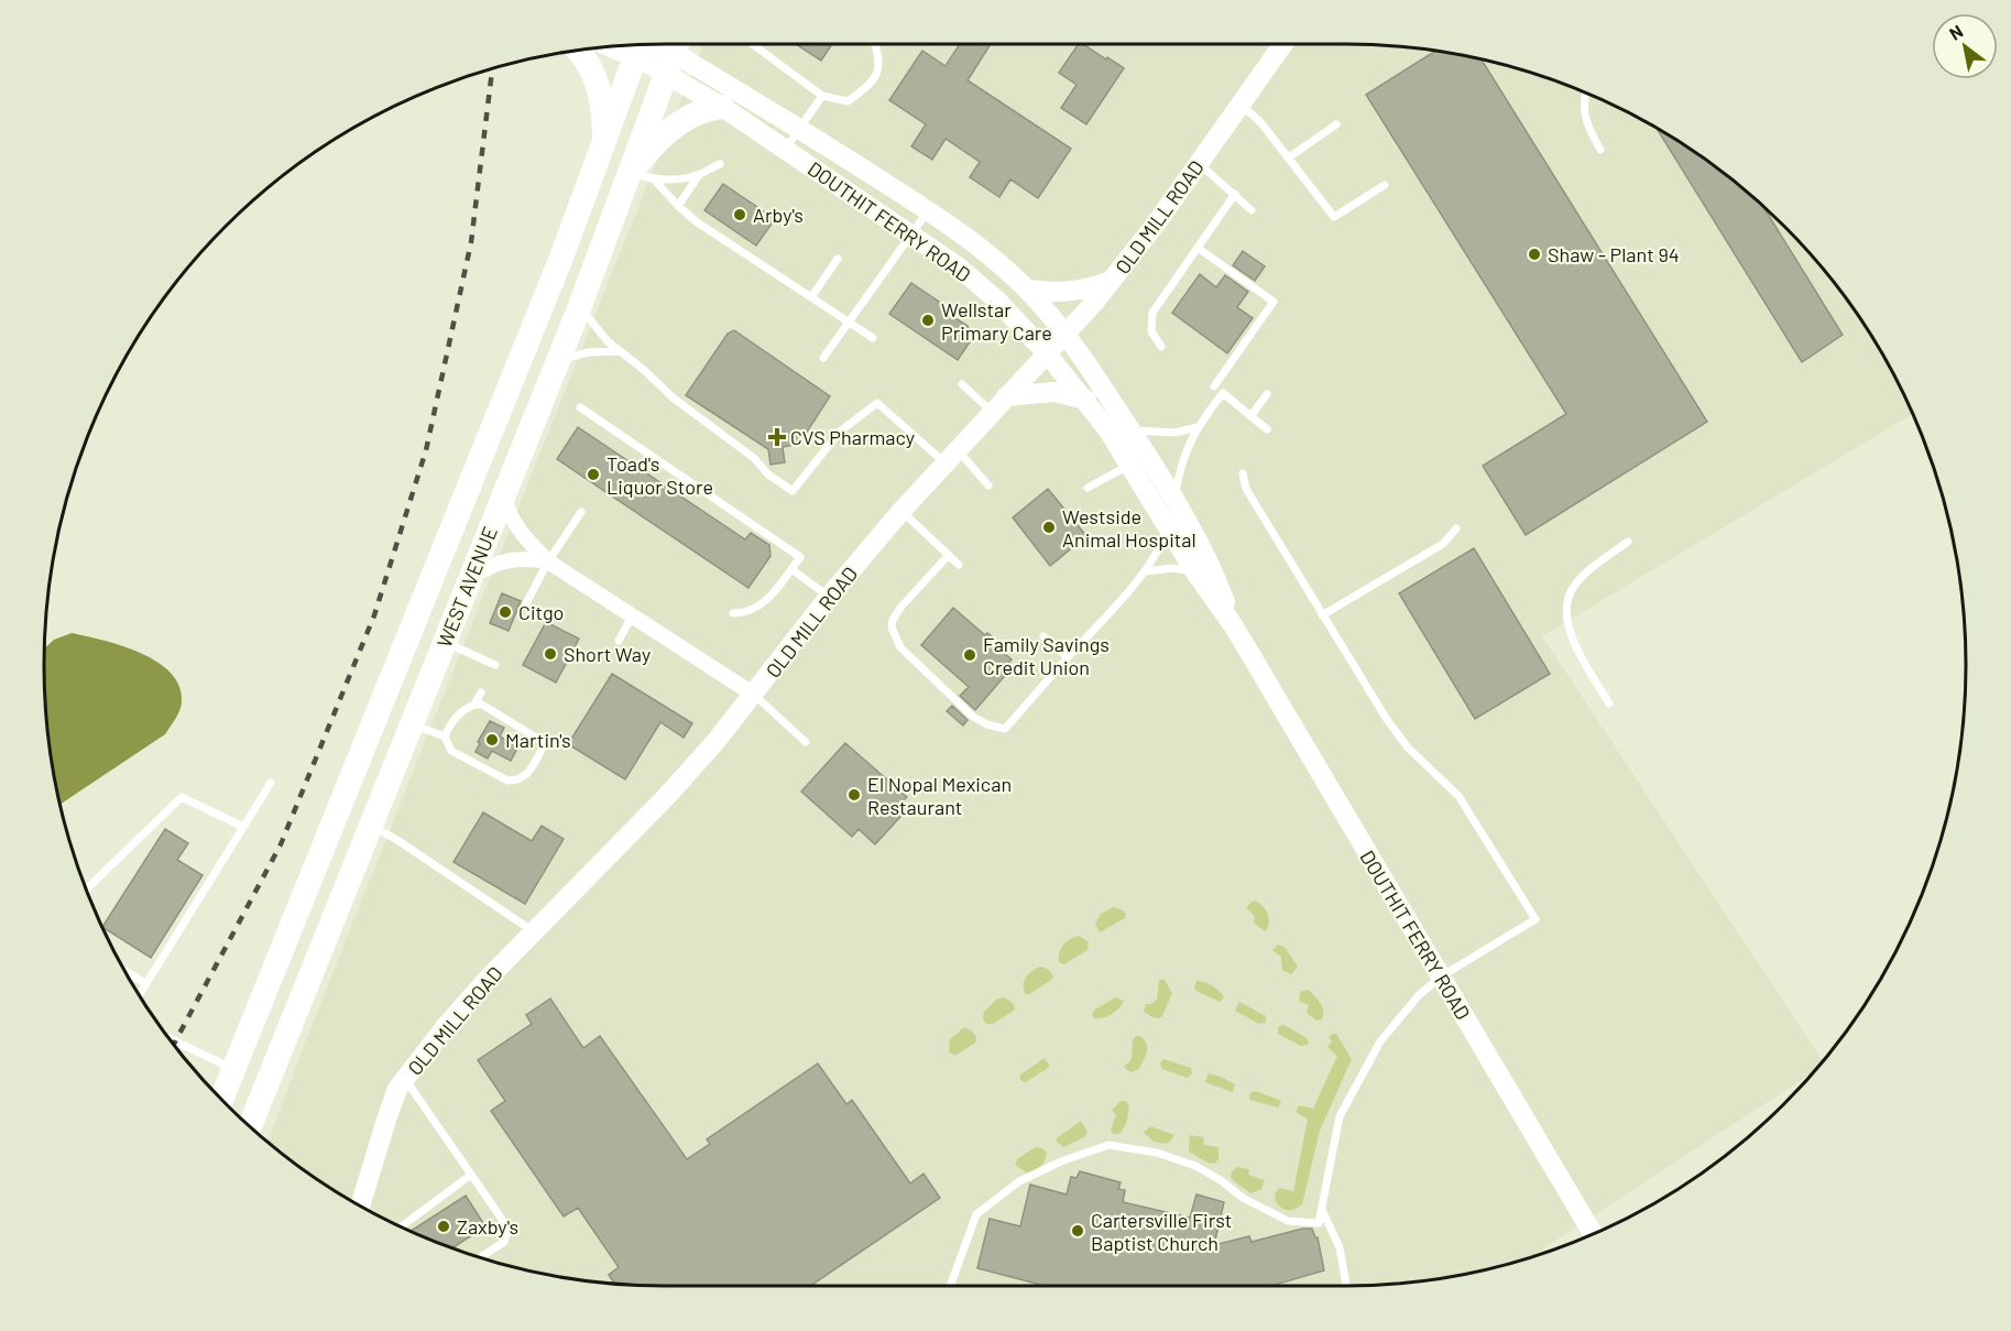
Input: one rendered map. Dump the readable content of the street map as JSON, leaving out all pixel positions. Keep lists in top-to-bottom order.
{
  "streets": {
    "main road": ["WEST AVENUE"],
    "street": ["OLD MILL ROAD", "DOUTHIT FERRY ROAD"]
  },
  "crossings": [
    ["OLD MILL ROAD", "DOUTHIT FERRY ROAD"],
    ["DOUTHIT FERRY ROAD", "WEST AVENUE"]
  ],
  "places": {
    "other": [
      "Arby's",
      "Shaw - Plant 94",
      "Wellstar Primary Care",
      "Toad's Liquor Store",
      "Westside Animal Hospital",
      "Citgo",
      "Short Way",
      "Family Savings Credit Union",
      "Martin's",
      "El Nopal Mexican Restaurant",
      "Zaxby's",
      "Cartersville First Baptist Church"
    ],
    "health": ["CVS Pharmacy"]
  },
  "north": "top left"
}
